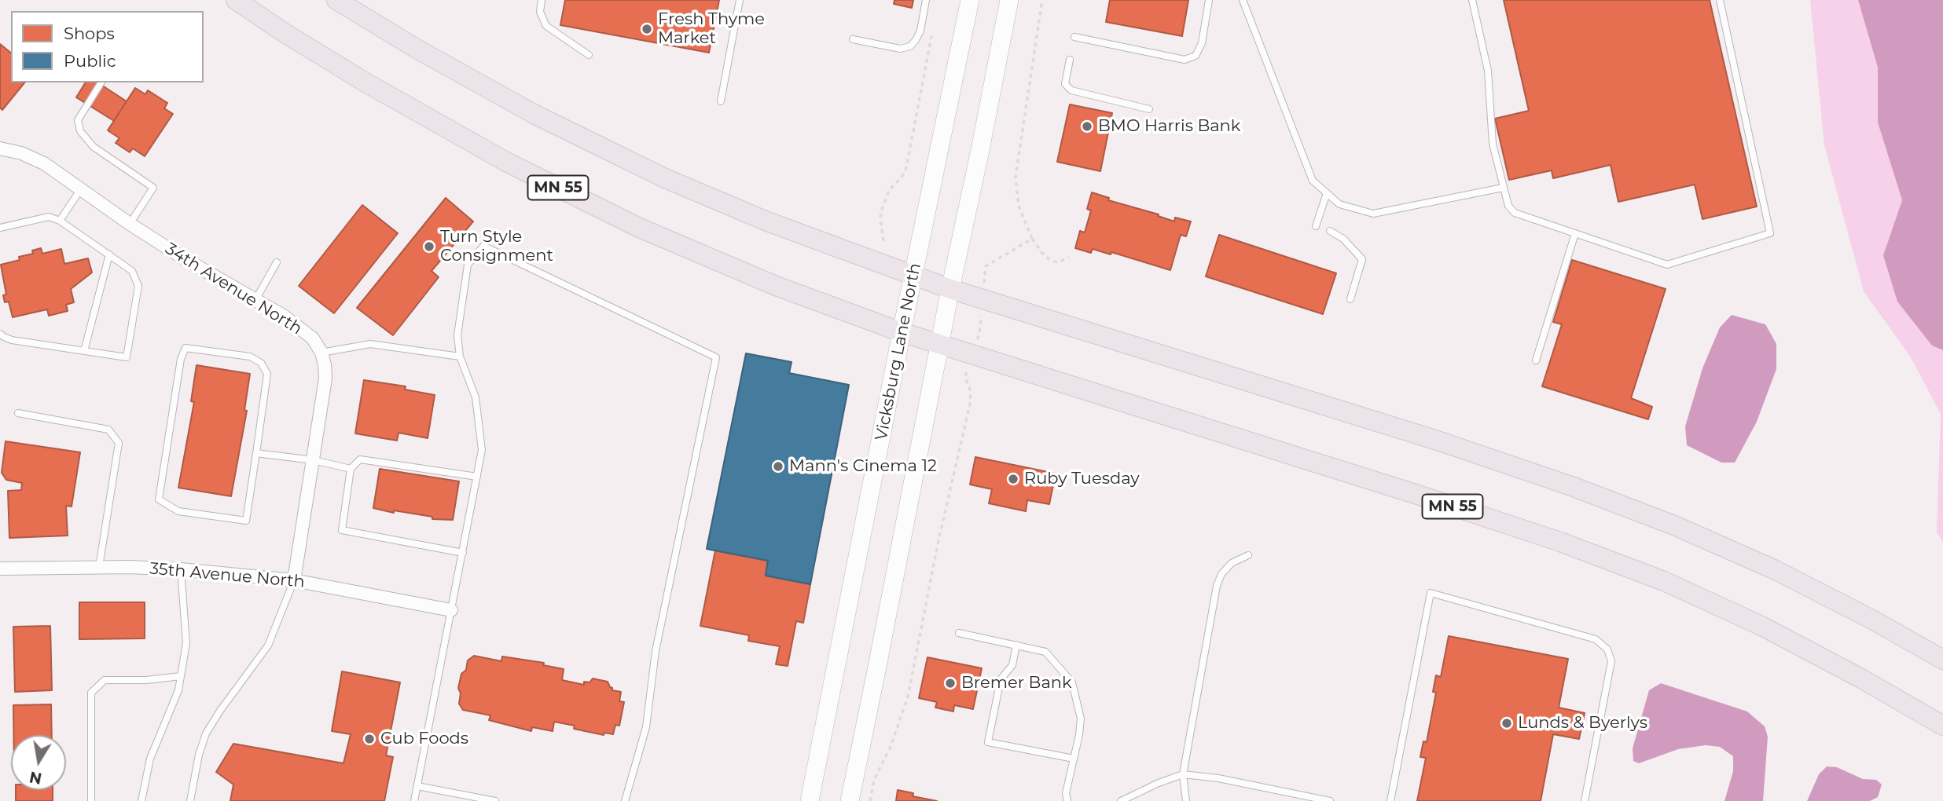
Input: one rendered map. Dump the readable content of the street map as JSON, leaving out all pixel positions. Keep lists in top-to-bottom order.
{
  "streets": {
    "main road": ["MN 55", "Vicksburg Lane North"],
    "street": ["34th Avenue North", "35th Avenue North"]
  },
  "crossings": [
    ["MN 55", "Vicksburg Lane North"]
  ],
  "places": [
    "Fresh Thyme Market",
    "BMO Harris Bank",
    "Turn Style Consignment",
    "Mann's Cinema 12",
    "Ruby Tuesday",
    "Bremer Bank",
    "Lunds & Byerlys",
    "Cub Foods"
  ],
  "legend": ["Shops", "Public"],
  "north": "bottom"
}
